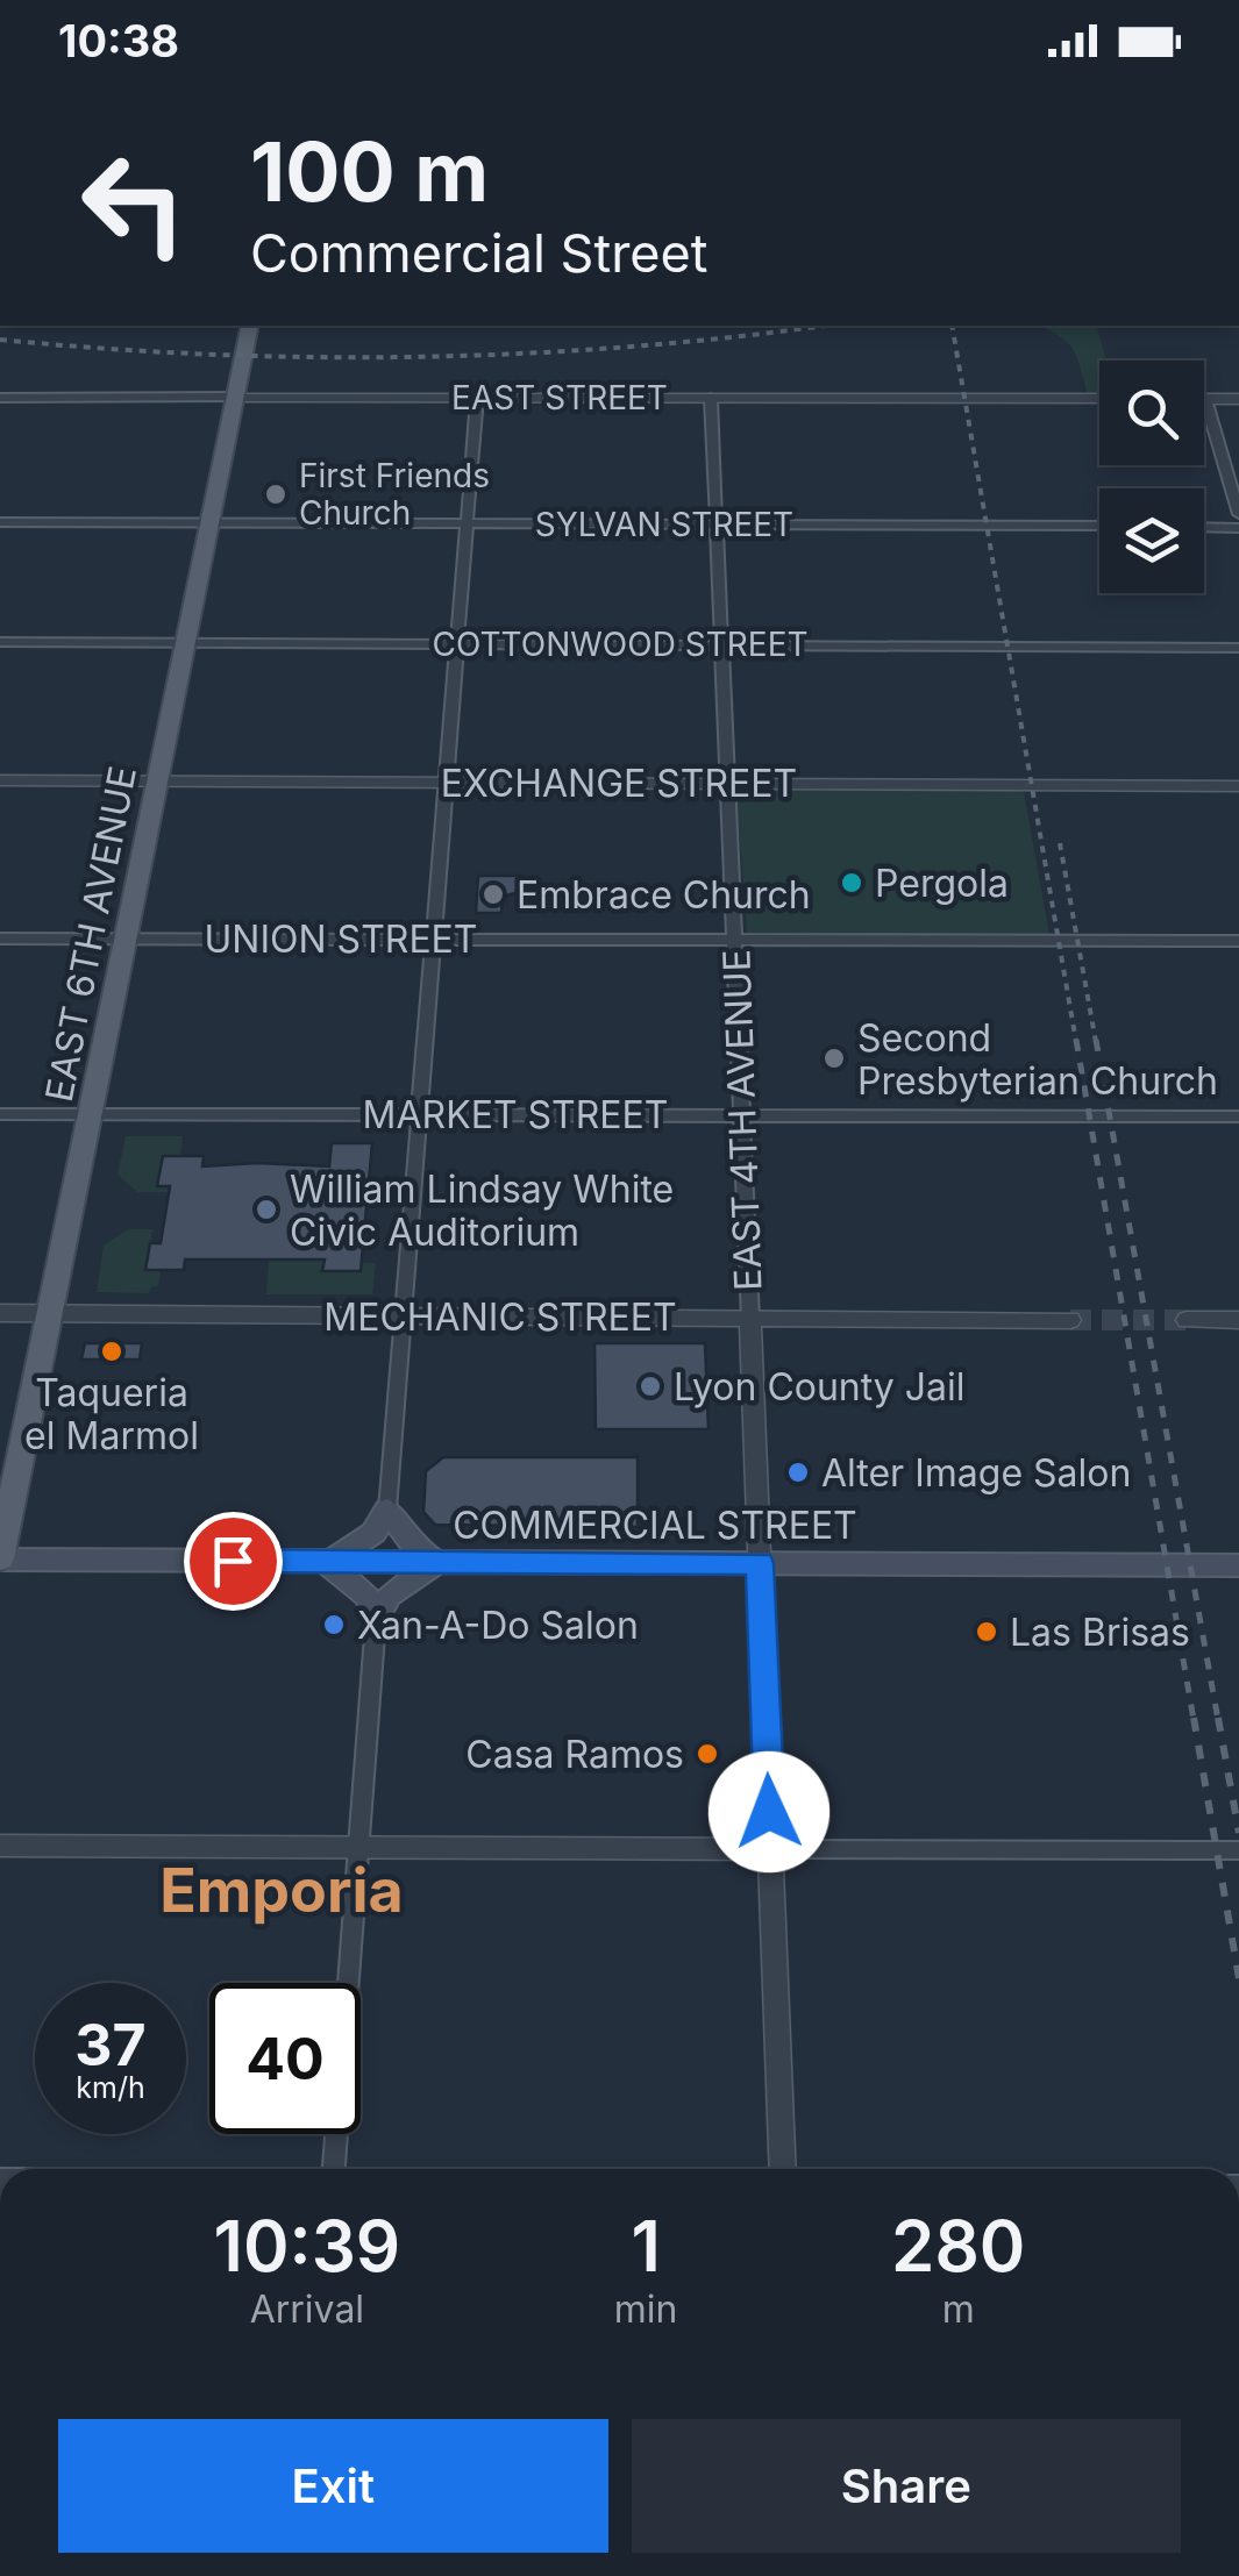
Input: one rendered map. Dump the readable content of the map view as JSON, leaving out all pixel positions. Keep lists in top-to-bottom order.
{
  "streets": {
    "main road": ["EAST 6TH AVENUE", "COMMERCIAL STREET"],
    "street": [
      "EAST STREET",
      "SYLVAN STREET",
      "COTTONWOOD STREET",
      "EXCHANGE STREET",
      "UNION STREET",
      "MARKET STREET",
      "EAST 4TH AVENUE",
      "MECHANIC STREET"
    ]
  },
  "crossings": [
    ["EAST STREET", "EAST 6TH AVENUE"],
    ["EAST STREET", "EAST 4TH AVENUE"],
    ["SYLVAN STREET", "EAST 6TH AVENUE"],
    ["SYLVAN STREET", "EAST 4TH AVENUE"],
    ["COTTONWOOD STREET", "EAST 6TH AVENUE"],
    ["COTTONWOOD STREET", "EAST 4TH AVENUE"],
    ["EXCHANGE STREET", "EAST 6TH AVENUE"],
    ["EXCHANGE STREET", "EAST 4TH AVENUE"],
    ["EAST 6TH AVENUE", "UNION STREET"],
    ["EAST 6TH AVENUE", "MARKET STREET"],
    ["EAST 6TH AVENUE", "MECHANIC STREET"],
    ["EAST 6TH AVENUE", "COMMERCIAL STREET"],
    ["UNION STREET", "EAST 4TH AVENUE"],
    ["MARKET STREET", "EAST 4TH AVENUE"],
    ["EAST 4TH AVENUE", "MECHANIC STREET"],
    ["EAST 4TH AVENUE", "COMMERCIAL STREET"]
  ],
  "districts": ["Emporia"],
  "places": [
    "First Friends Church",
    "Pergola",
    "Embrace Church",
    "Second Presbyterian Church",
    "William Lindsay White Civic Auditorium",
    "Taqueria el Marmol",
    "Lyon County Jail",
    "Alter Image Salon",
    "Xan-A-Do Salon",
    "Las Brisas",
    "Casa Ramos"
  ],
  "page": {
    "status": "10:38",
    "turn": ["100 m", "Commercial Street"],
    "speed": "37 km/h",
    "limit": "40",
    "eta": [
      "10:39",
      "Arrival",
      "1",
      "min",
      "280",
      "m"
    ],
    "buttons": ["Exit", "Share"]
  }
}
